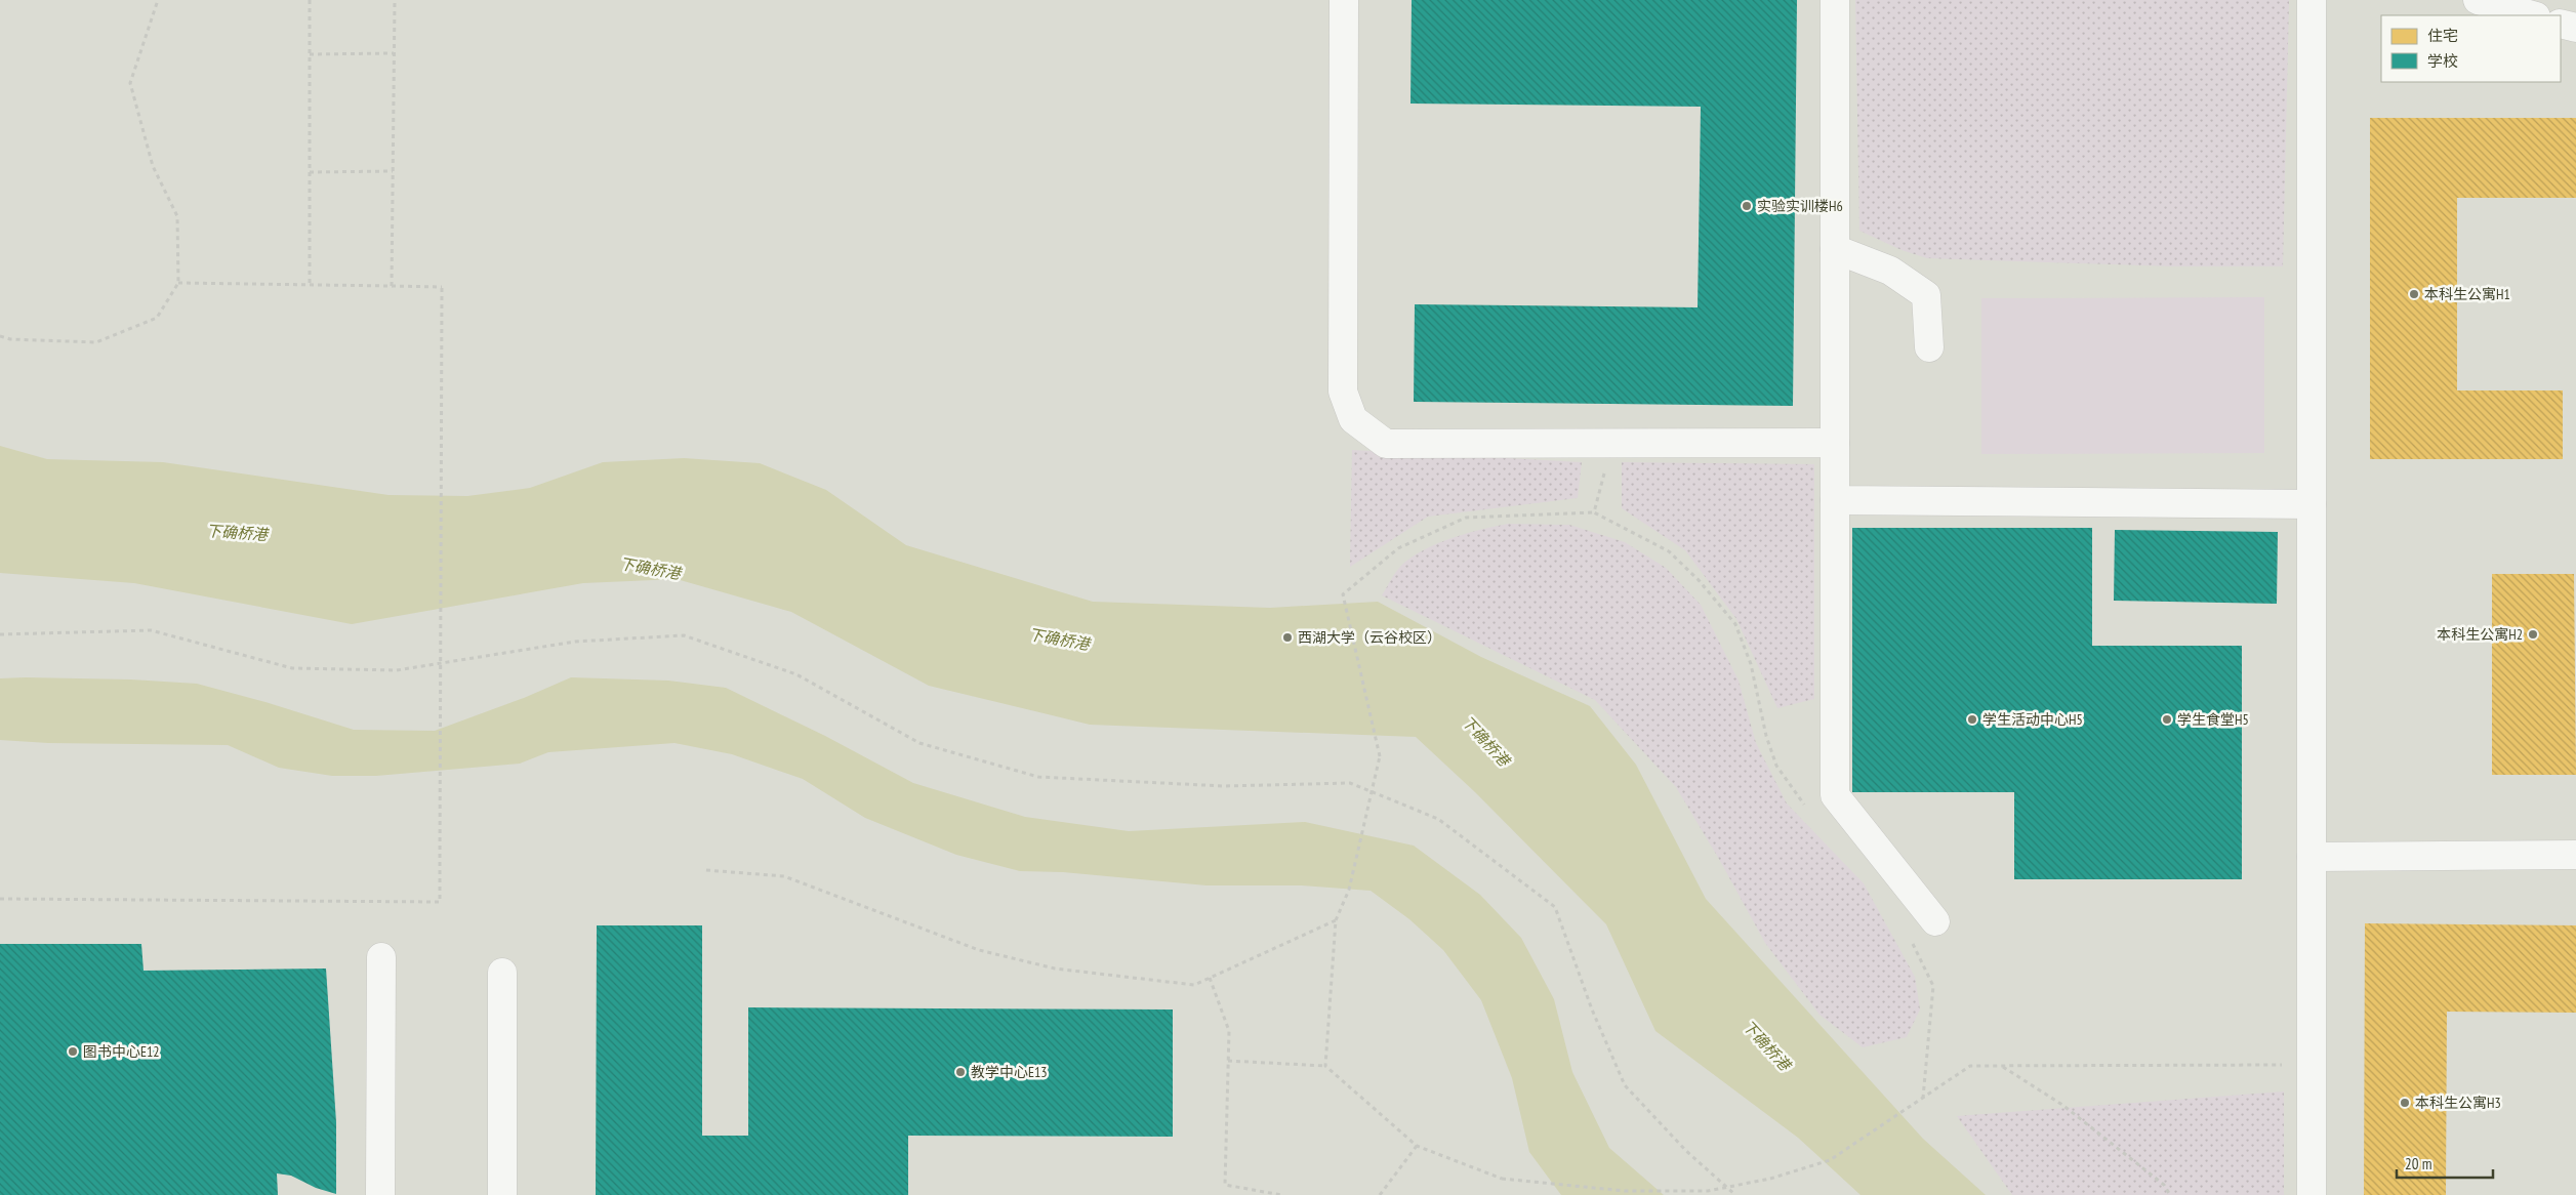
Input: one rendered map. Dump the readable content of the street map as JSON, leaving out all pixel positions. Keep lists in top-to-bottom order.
{
  "water": ["下确桥港"],
  "places": [
    "实验实训楼H6",
    "本科生公寓H1",
    "本科生公寓H2",
    "西湖大学（云谷校区）",
    "学生活动中心H5",
    "学生食堂H5",
    "图书中心E12",
    "教学中心E13",
    "本科生公寓H3"
  ],
  "legend": ["住宅", "学校"],
  "scale_bar": "20 m"
}
